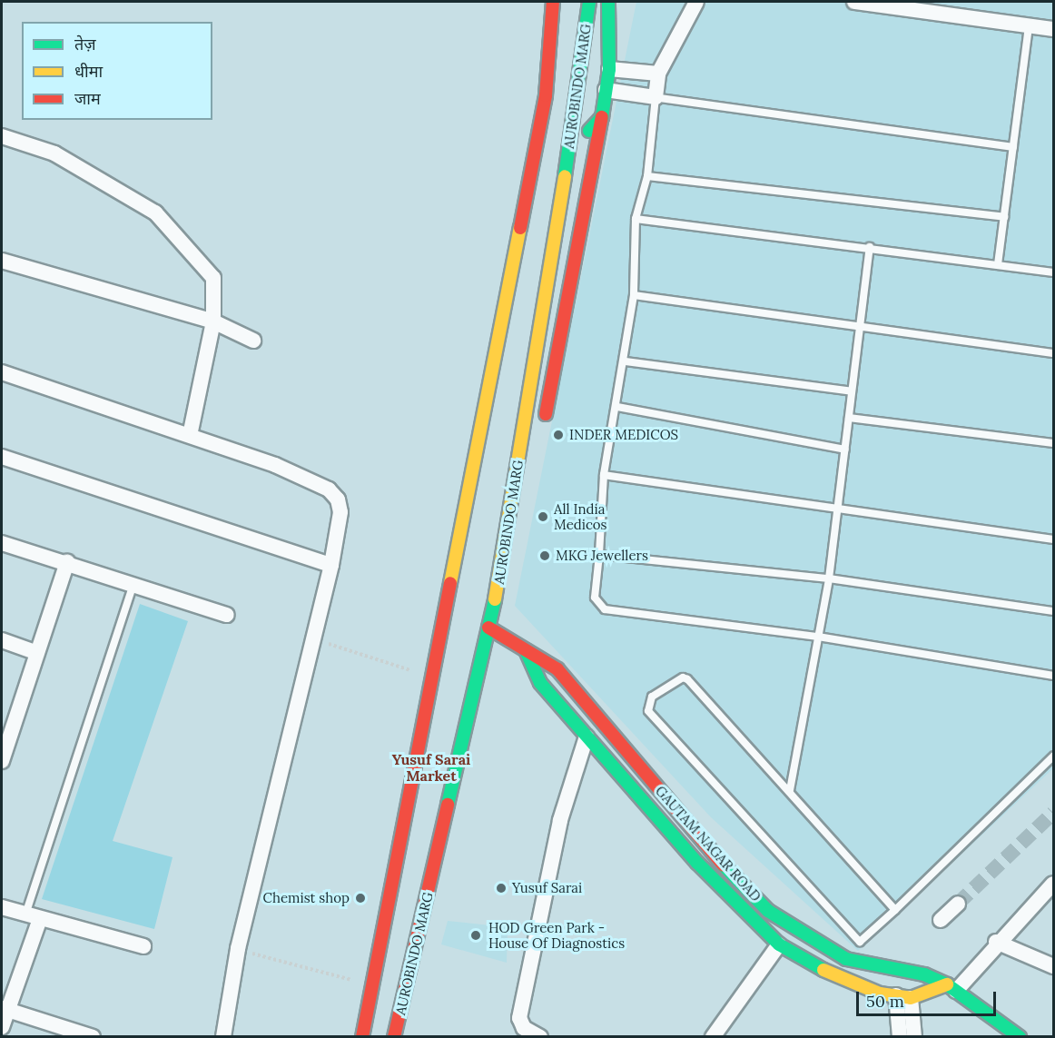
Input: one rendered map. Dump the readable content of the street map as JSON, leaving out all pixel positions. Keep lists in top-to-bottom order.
{
  "streets": {
    "main road": ["AUROBINDO MARG", "GAUTAM NAGAR ROAD"]
  },
  "crossings": [
    ["AUROBINDO MARG", "GAUTAM NAGAR ROAD"]
  ],
  "districts": ["Yusuf Sarai Market"],
  "places": [
    "INDER MEDICOS",
    "All India Medicos",
    "MKG Jewellers",
    "Yusuf Sarai",
    "Chemist shop",
    "HOD Green Park - House Of Diagnostics"
  ],
  "legend": ["तेज़", "धीमा", "जाम"],
  "scale_bar": "50 m"
}
